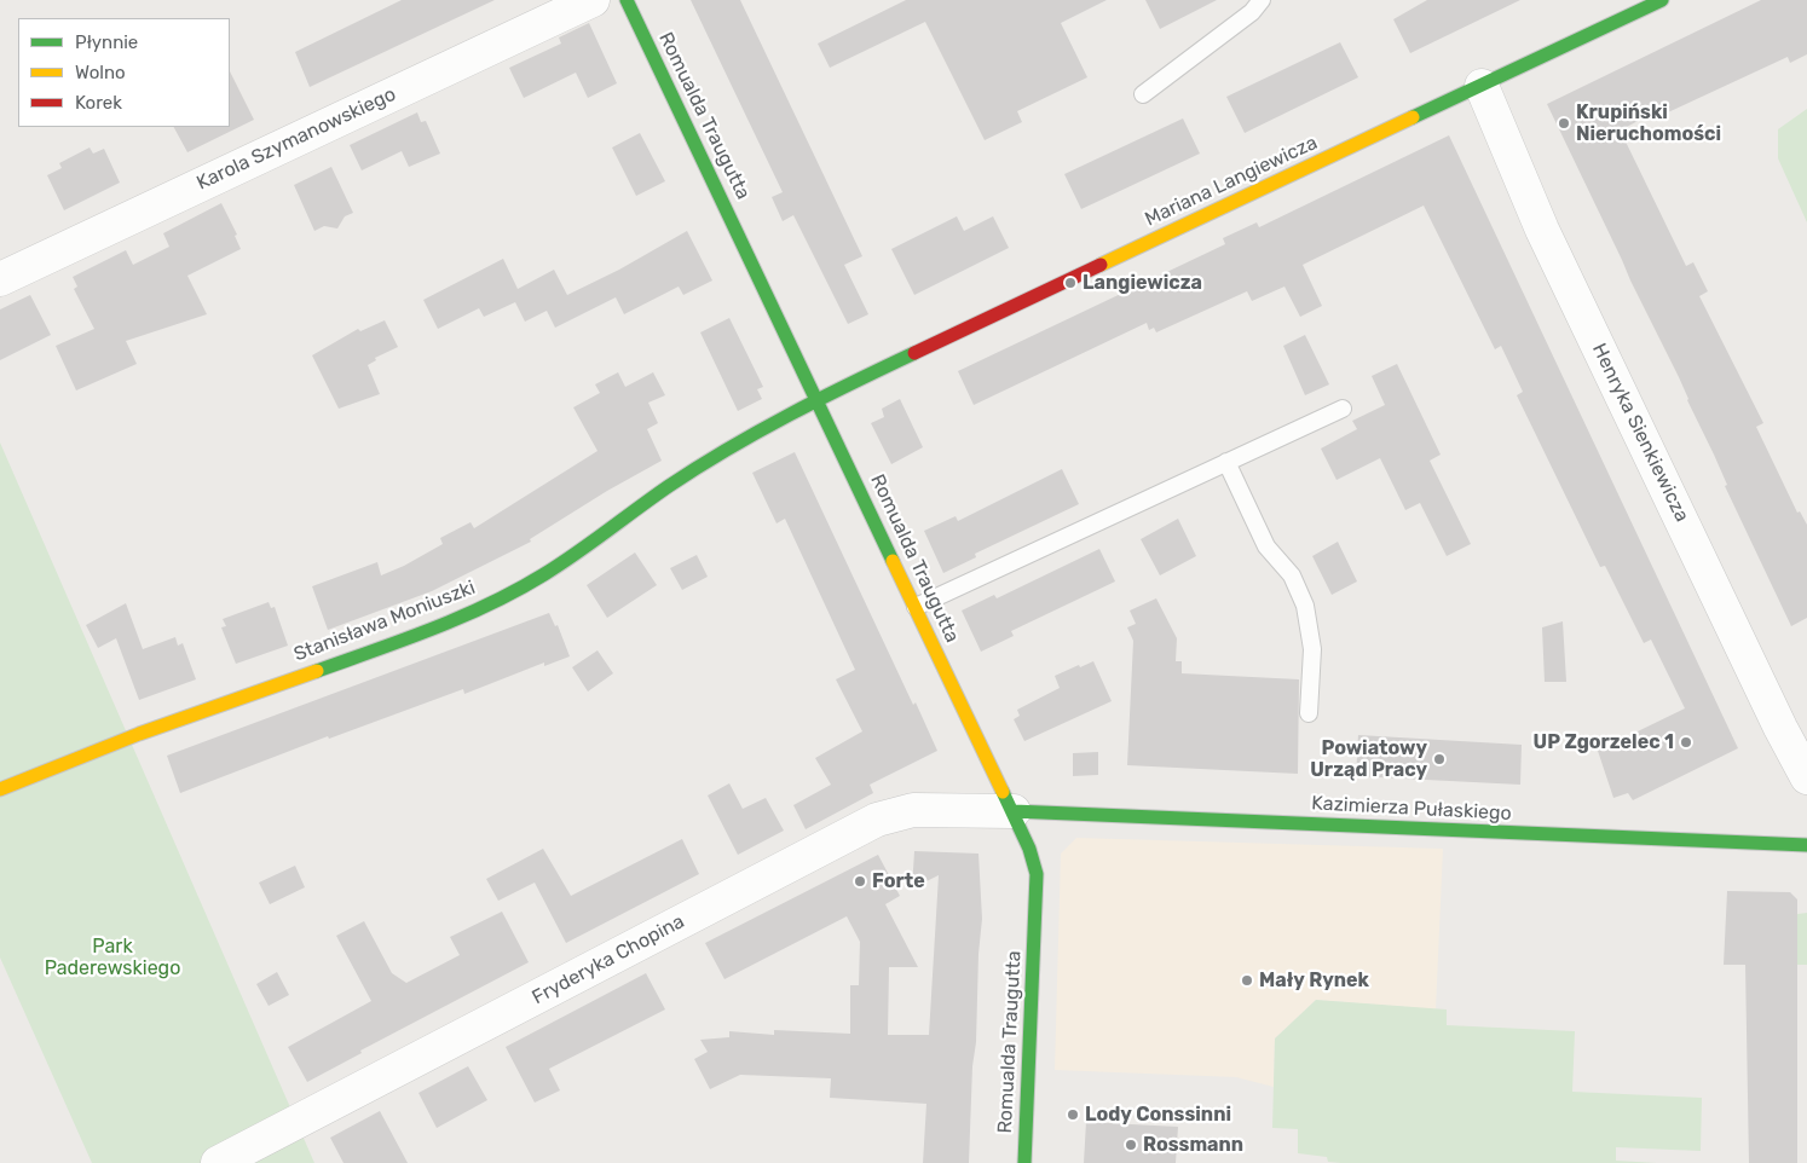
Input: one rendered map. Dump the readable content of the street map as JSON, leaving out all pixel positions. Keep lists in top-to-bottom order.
{
  "streets": {
    "street": [
      "Romualda Traugutta",
      "Karola Szymanowskiego",
      "Mariana Langiewicza",
      "Henryka Sienkiewicza",
      "Stanisława Moniuszki",
      "Kazimierza Pułaskiego",
      "Fryderyka Chopina"
    ]
  },
  "crossings": [
    ["Romualda Traugutta", "Mariana Langiewicza"],
    ["Romualda Traugutta", "Stanisława Moniuszki"],
    ["Romualda Traugutta", "Kazimierza Pułaskiego"],
    ["Romualda Traugutta", "Fryderyka Chopina"],
    ["Mariana Langiewicza", "Henryka Sienkiewicza"],
    ["Mariana Langiewicza", "Stanisława Moniuszki"],
    ["Kazimierza Pułaskiego", "Fryderyka Chopina"]
  ],
  "parks": ["Park Paderewskiego"],
  "places": [
    "Krupiński Nieruchomości",
    "Langiewicza",
    "UP Zgorzelec 1",
    "Powiatowy Urząd Pracy",
    "Forte",
    "Mały Rynek",
    "Lody Conssinni",
    "Rossmann"
  ],
  "legend": ["Płynnie", "Wolno", "Korek"]
}
